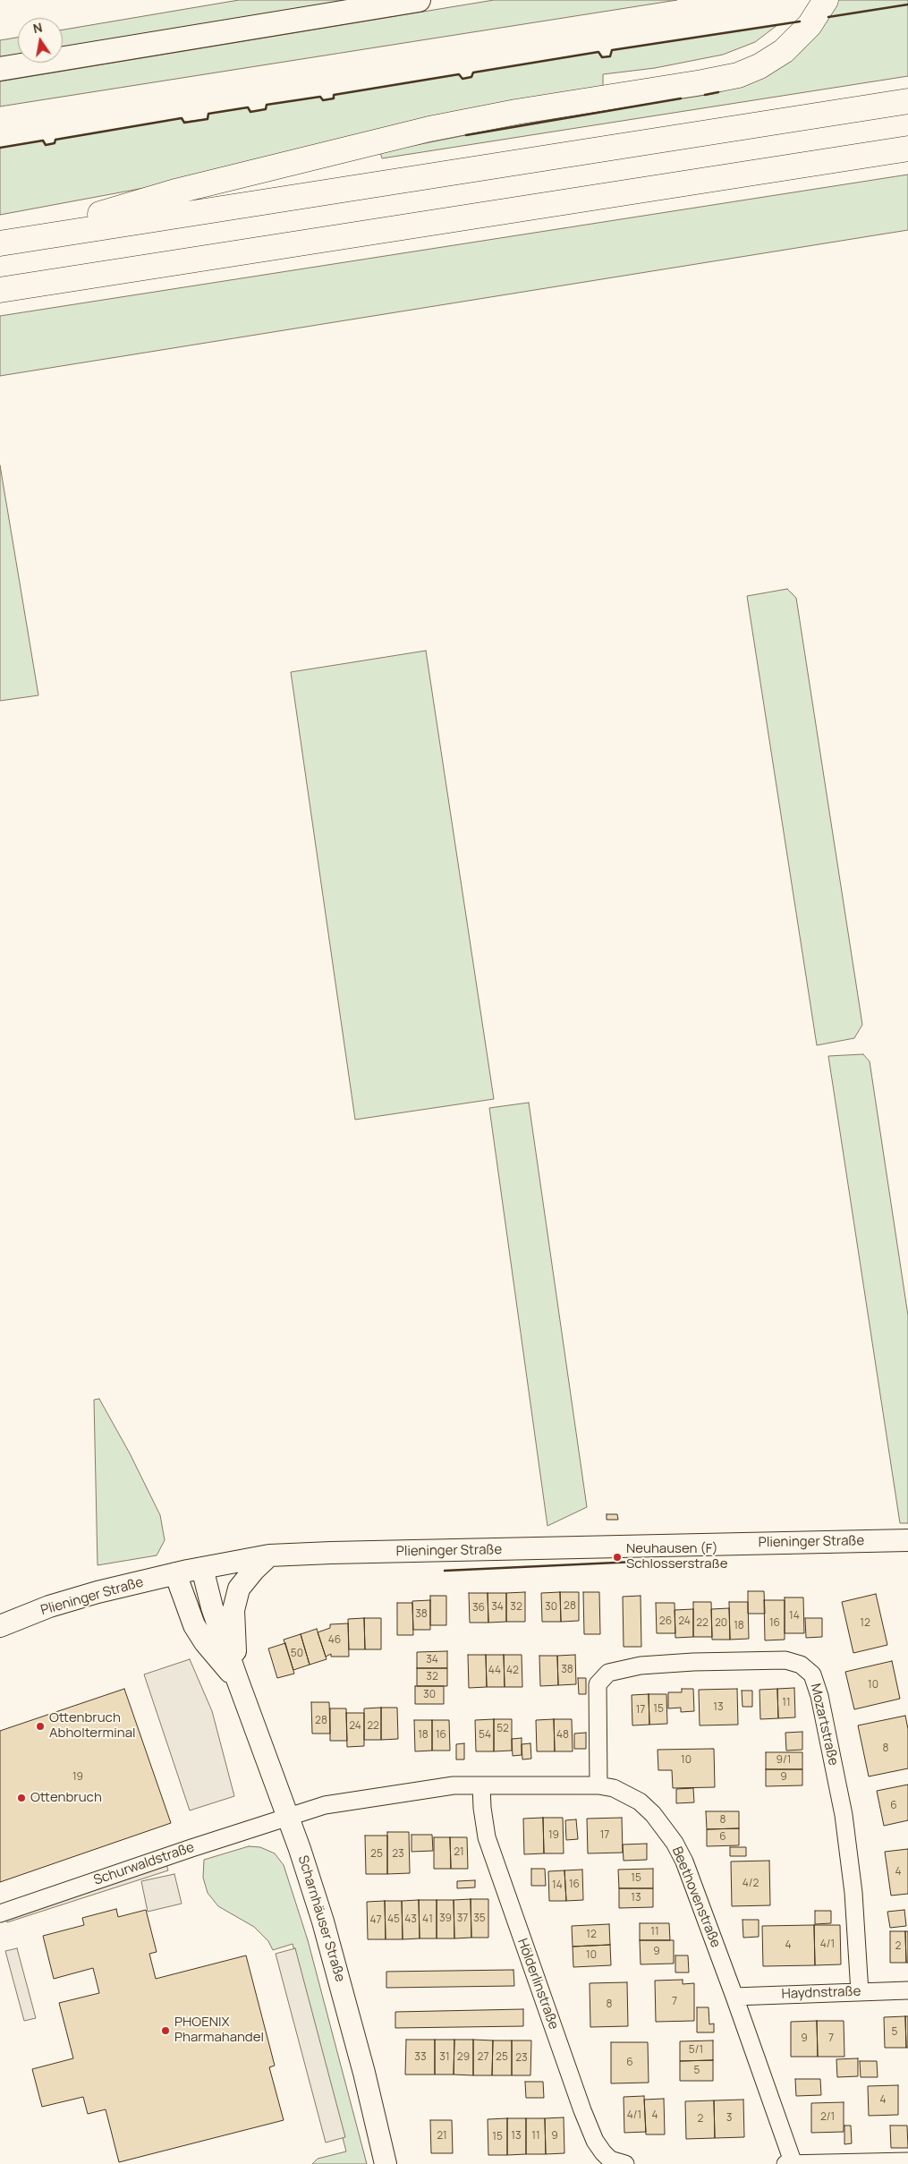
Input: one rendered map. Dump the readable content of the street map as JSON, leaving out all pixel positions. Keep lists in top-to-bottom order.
{
  "streets": {
    "street": [
      "Plieninger Straße",
      "Mozartstraße",
      "Schurwaldstraße",
      "Beethovenstraße",
      "Scharnhäuser Straße",
      "Hölderlinstraße",
      "Haydnstraße"
    ]
  },
  "crossings": [
    ["Plieninger Straße", "Scharnhäuser Straße"],
    ["Mozartstraße", "Beethovenstraße"],
    ["Mozartstraße", "Haydnstraße"],
    ["Schurwaldstraße", "Beethovenstraße"],
    ["Schurwaldstraße", "Scharnhäuser Straße"],
    ["Beethovenstraße", "Scharnhäuser Straße"],
    ["Beethovenstraße", "Hölderlinstraße"],
    ["Beethovenstraße", "Haydnstraße"]
  ],
  "places": [
    "Neuhausen (F) Schlosserstraße",
    "Ottenbruch Abholterminal",
    "Ottenbruch",
    "PHOENIX Pharmahandel"
  ],
  "house_numbers": [
    "28",
    "34",
    "32",
    "30",
    "36",
    "38",
    "14",
    "26",
    "24",
    "22",
    "20",
    "16",
    "12",
    "18",
    "46",
    "50",
    "34",
    "38",
    "44",
    "42",
    "32",
    "10",
    "30",
    "11",
    "13",
    "15",
    "17",
    "28",
    "24",
    "22",
    "52",
    "18",
    "16",
    "54",
    "48",
    "8",
    "10",
    "9/1",
    "19",
    "9",
    "6",
    "8",
    "19",
    "17",
    "6",
    "21",
    "25",
    "23",
    "4",
    "15",
    "4/2",
    "16",
    "14",
    "13",
    "39",
    "37",
    "35",
    "45",
    "43",
    "41",
    "47",
    "11",
    "12",
    "4/1",
    "4",
    "2",
    "9",
    "10",
    "7",
    "8",
    "5",
    "9",
    "7",
    "5/1",
    "33",
    "31",
    "29",
    "27",
    "25",
    "23",
    "6",
    "5",
    "4",
    "4/1",
    "4",
    "2/1",
    "3",
    "2",
    "21",
    "13",
    "11",
    "9",
    "15"
  ],
  "north": "top"
}
